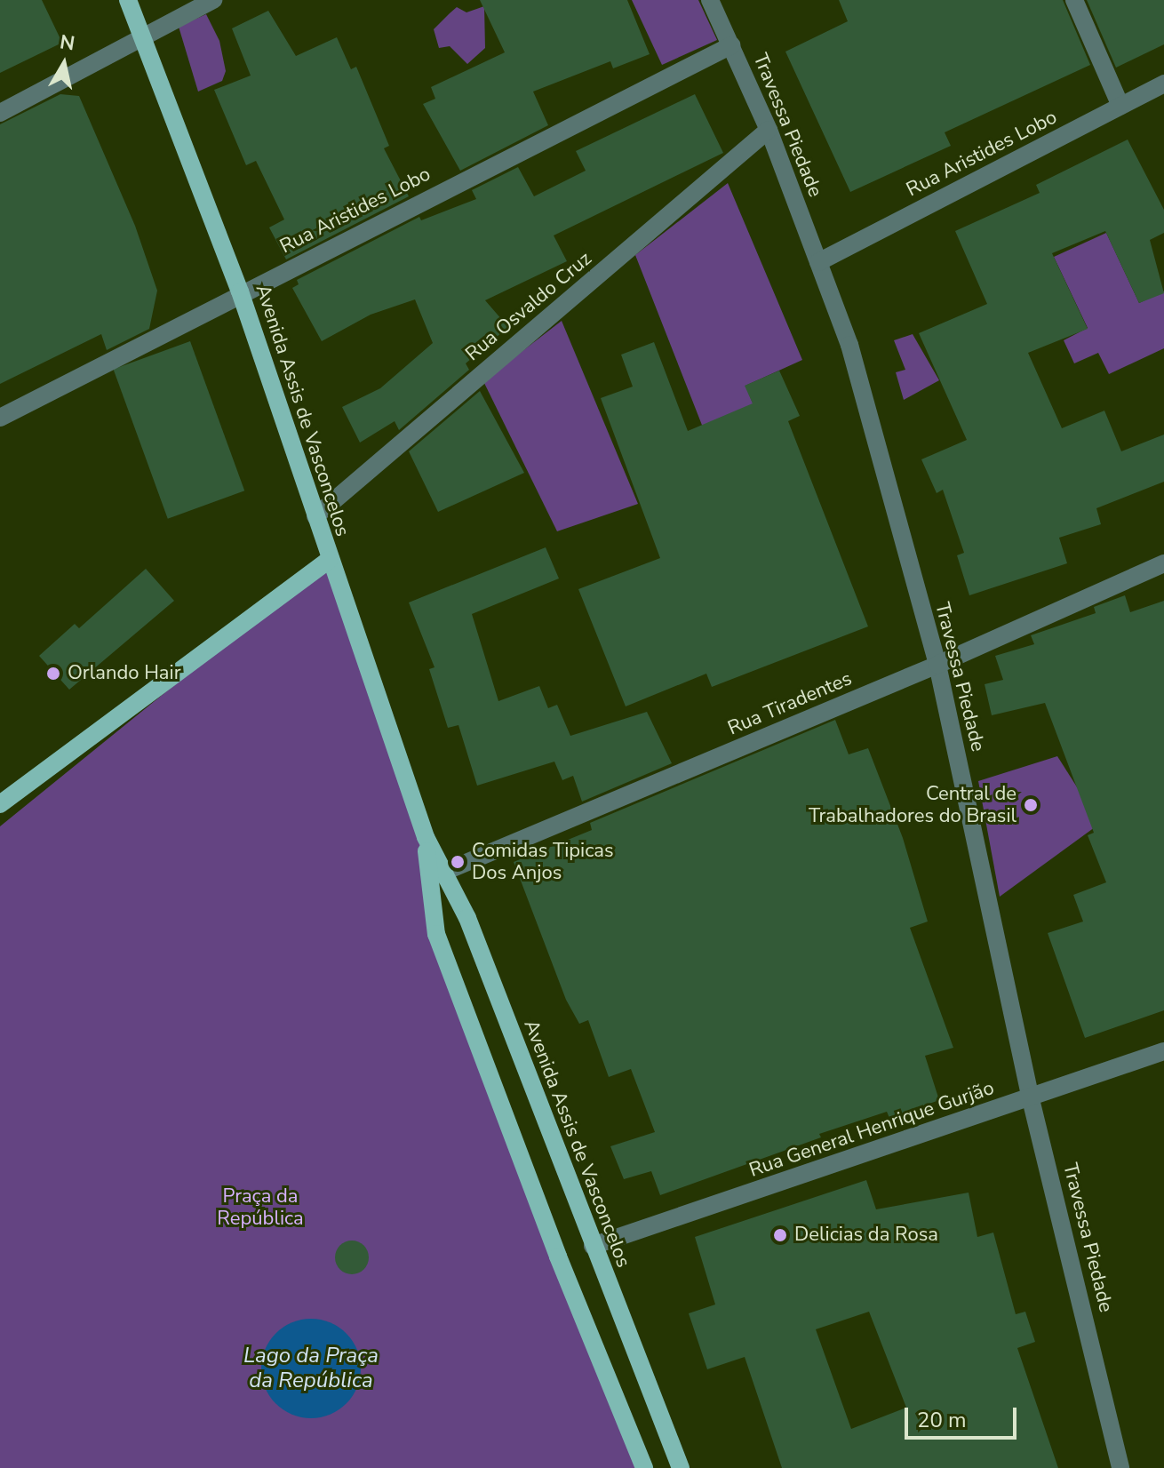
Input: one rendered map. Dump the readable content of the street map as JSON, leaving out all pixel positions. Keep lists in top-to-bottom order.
{
  "streets": {
    "main road": ["Avenida Assis de Vasconcelos"],
    "street": [
      "Travessa Piedade",
      "Rua Aristides Lobo",
      "Rua Osvaldo Cruz",
      "Rua Tiradentes",
      "Rua General Henrique Gurjão"
    ]
  },
  "crossings": [
    ["Travessa Piedade", "Rua Aristides Lobo"],
    ["Travessa Piedade", "Rua Osvaldo Cruz"],
    ["Travessa Piedade", "Rua Tiradentes"],
    ["Travessa Piedade", "Rua General Henrique Gurjão"],
    ["Rua Aristides Lobo", "Avenida Assis de Vasconcelos"],
    ["Rua Osvaldo Cruz", "Avenida Assis de Vasconcelos"],
    ["Avenida Assis de Vasconcelos", "Rua Tiradentes"],
    ["Avenida Assis de Vasconcelos", "Rua General Henrique Gurjão"]
  ],
  "water": ["Lago da Praça da República"],
  "parks": ["Praça da República"],
  "places": [
    "Orlando Hair",
    "Central de Trabalhadores do Brasil",
    "Comidas Tipicas Dos Anjos",
    "Delicias da Rosa"
  ],
  "scale_bar": "20 m",
  "north": "top"
}
